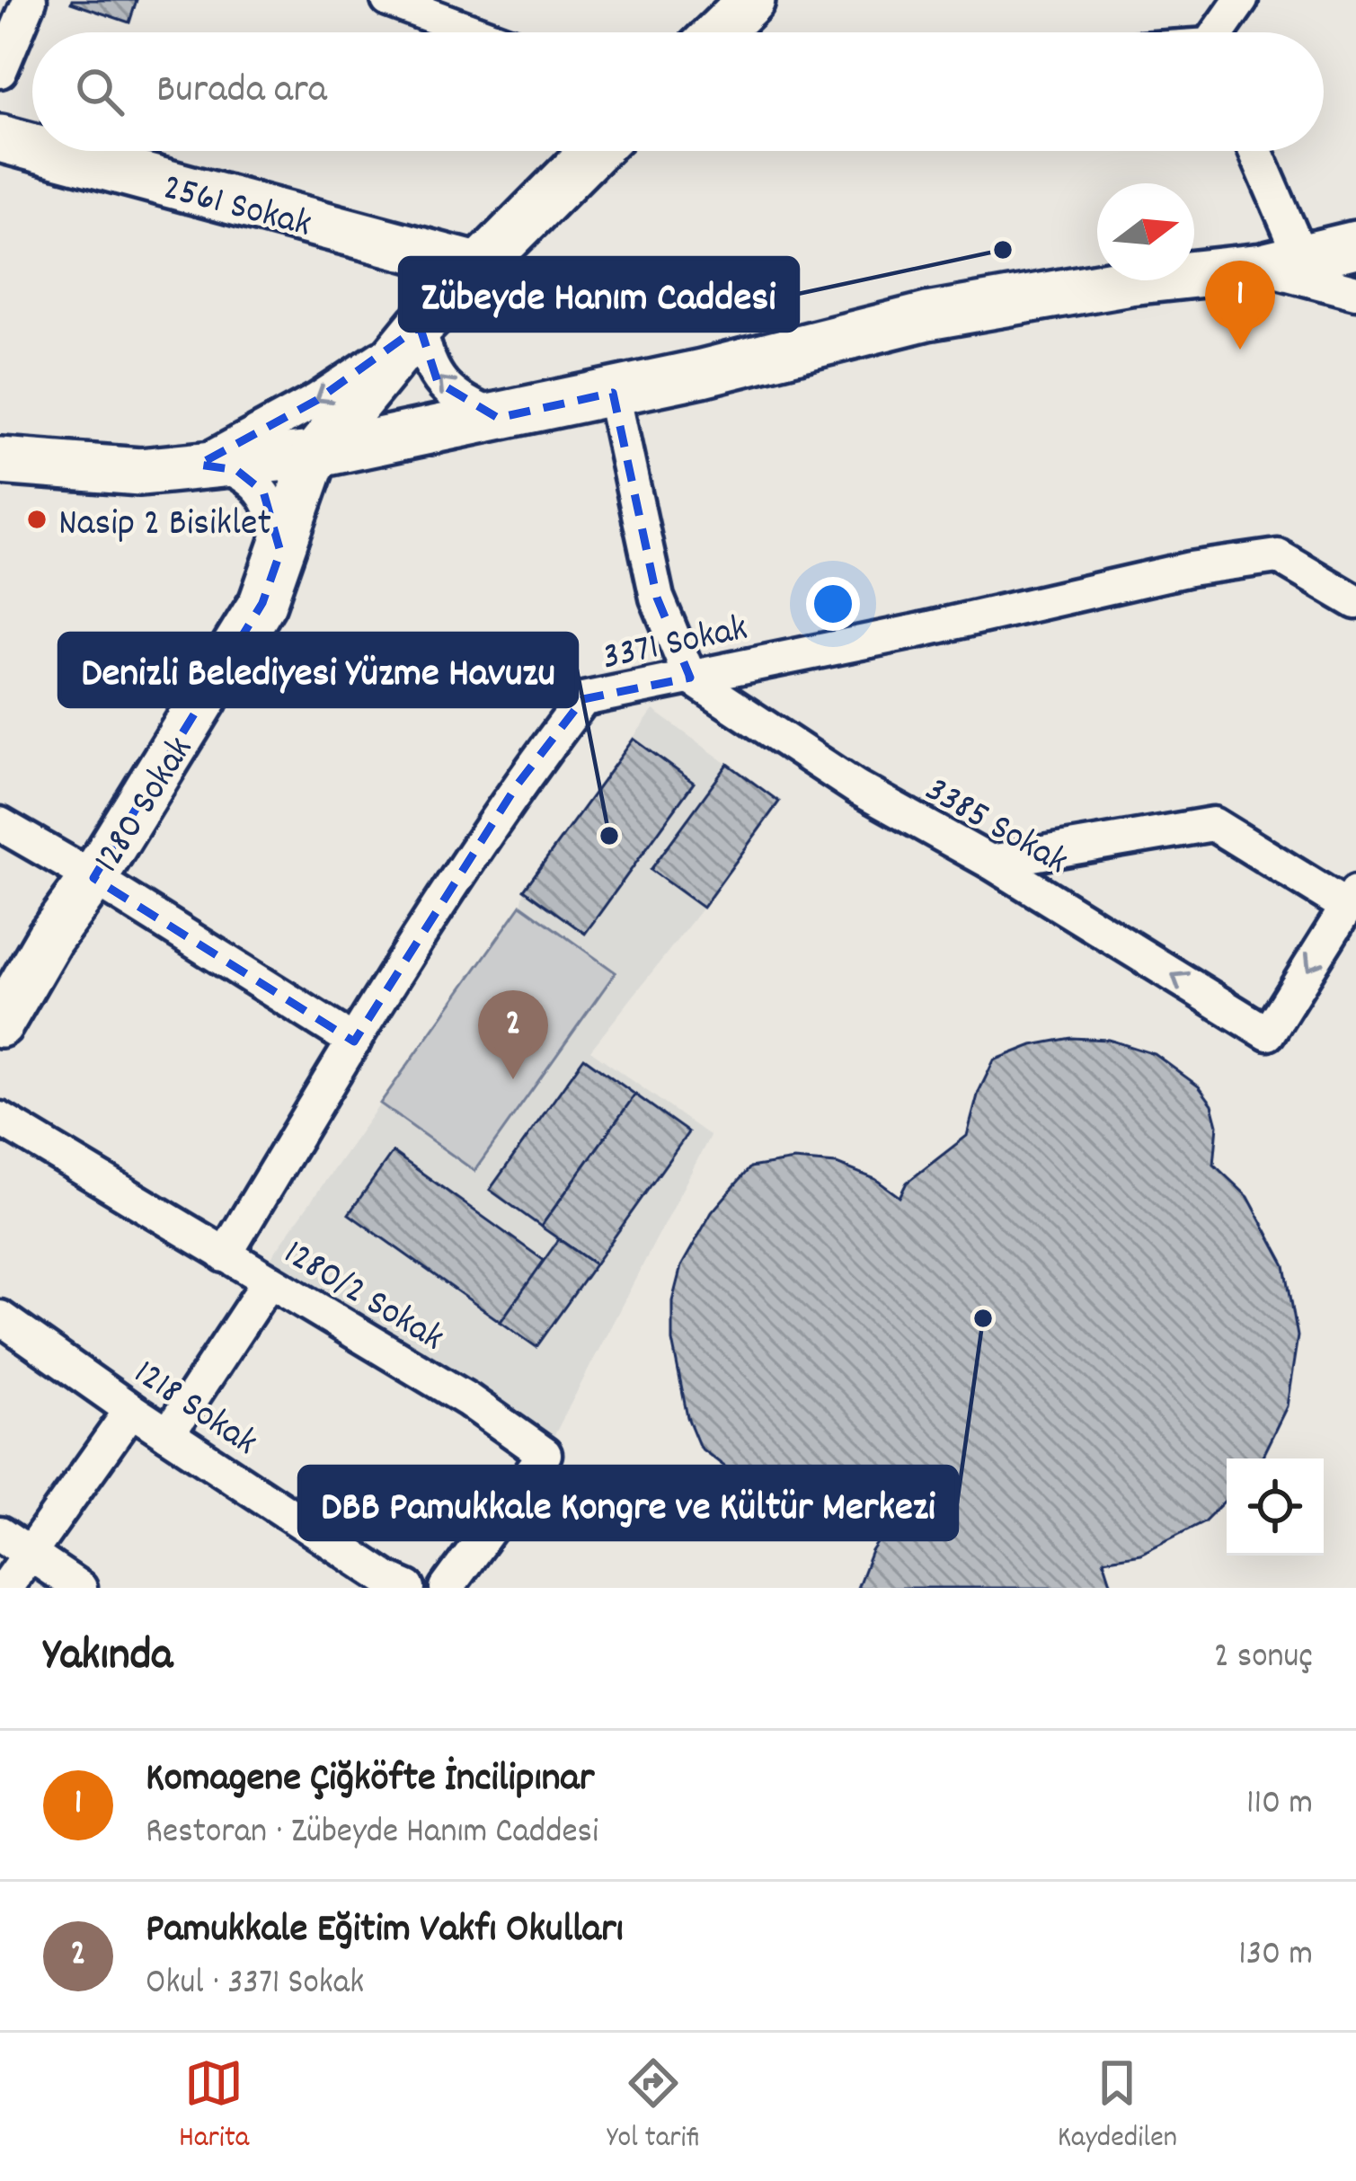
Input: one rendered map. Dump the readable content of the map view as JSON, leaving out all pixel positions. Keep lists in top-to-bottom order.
{
  "streets": {
    "street": [
      "2561 Sokak",
      "3371 Sokak",
      "1280 Sokak",
      "3385 Sokak",
      "1280/2 Sokak",
      "1218 Sokak"
    ]
  },
  "crossings": [
    ["2561 Sokak", "1280 Sokak"],
    ["3371 Sokak", "3385 Sokak"],
    ["3371 Sokak", "1280/2 Sokak"]
  ],
  "places": [
    "Zübeyde Hanım Caddesi",
    "Nasip 2 Bisiklet",
    "Denizli Belediyesi Yüzme Havuzu",
    "DBB Pamukkale Kongre ve Kültür Merkezi"
  ],
  "north": "right",
  "page": {
    "search": "Burada ara",
    "pins": ["1", "2"],
    "heading": ["Yakında", "2 sonuç"],
    "list": [
      {
        "mark": "1",
        "name": "Komagene Çiğköfte İncilipınar",
        "note": "Restoran · Zübeyde Hanım Caddesi",
        "value": "110 m"
      },
      {
        "mark": "2",
        "name": "Pamukkale Eğitim Vakfı Okulları",
        "note": "Okul · 3371 Sokak",
        "value": "130 m"
      }
    ],
    "nav": ["Harita", "Yol tarifi", "Kaydedilen"]
  }
}
